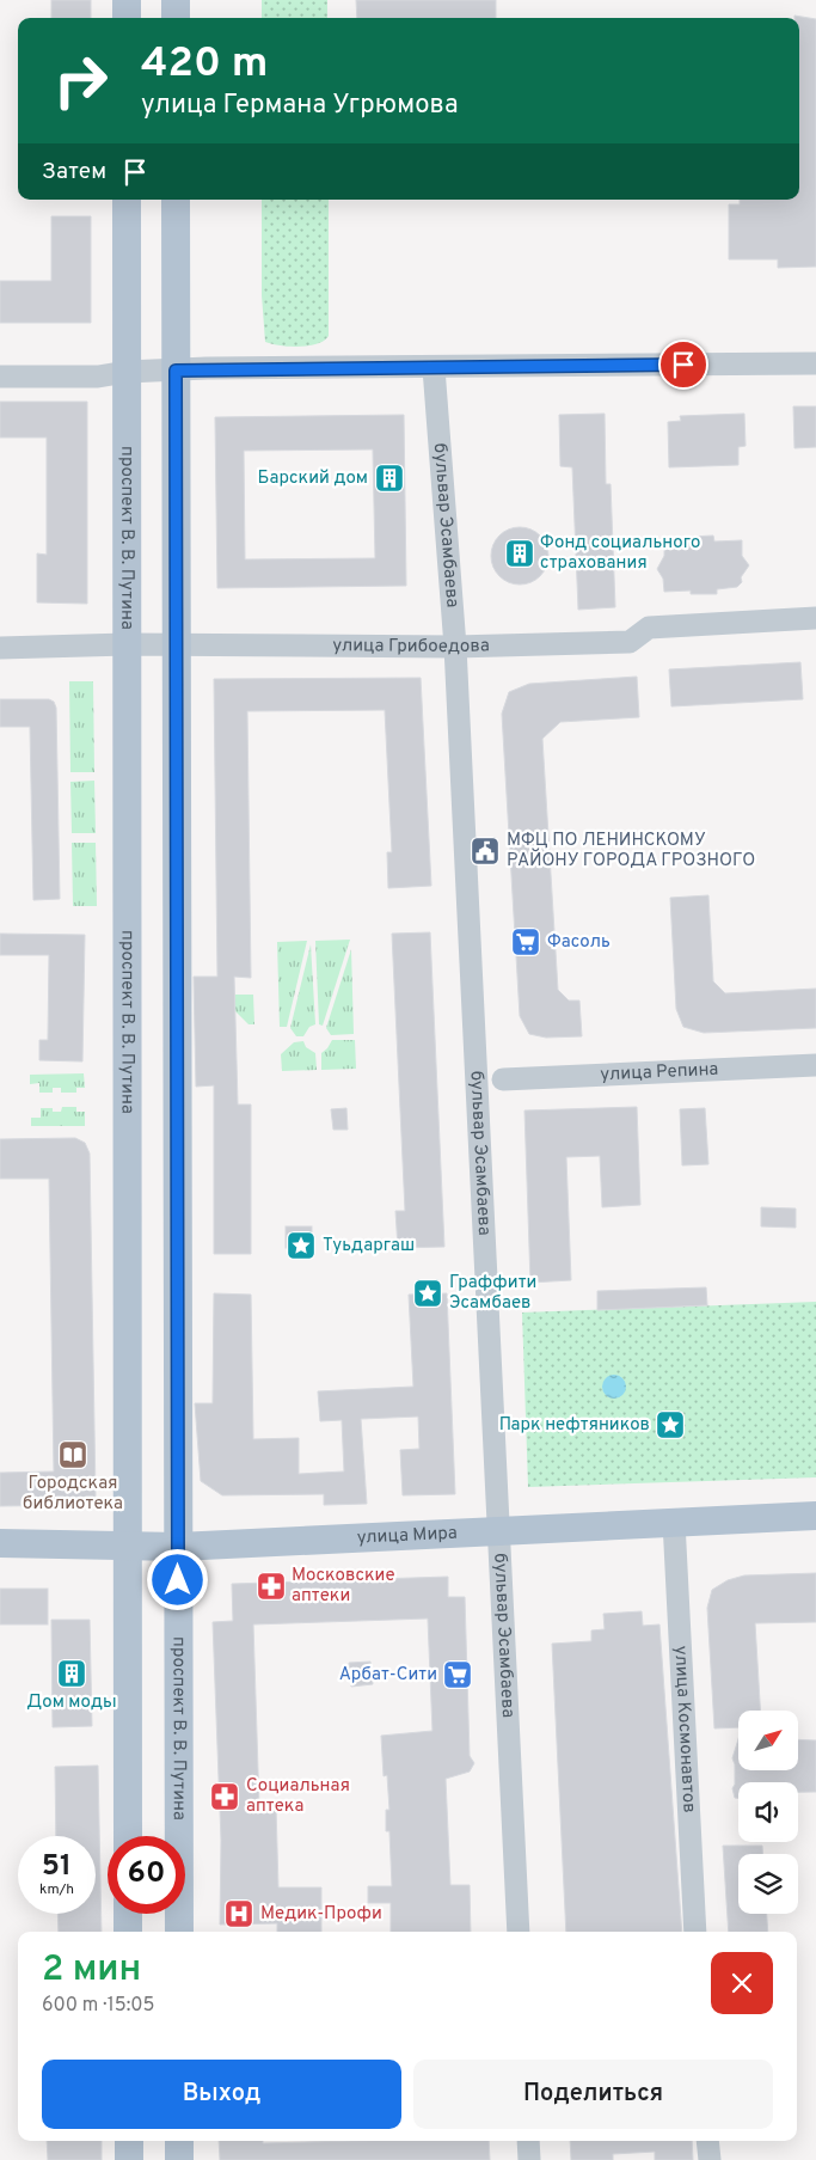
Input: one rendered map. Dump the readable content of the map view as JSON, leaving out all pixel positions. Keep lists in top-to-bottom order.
{
  "streets": {
    "main road": ["проспект В. В. Путина", "улица Мира"],
    "street": [
      "бульвар Эсамбаева",
      "улица Грибоедова",
      "улица Репина",
      "улица Космонавтов"
    ]
  },
  "crossings": [
    ["бульвар Эсамбаева", "улица Грибоедова"],
    ["бульвар Эсамбаева", "улица Мира"],
    ["проспект В. В. Путина", "улица Грибоедова"],
    ["проспект В. В. Путина", "улица Мира"],
    ["улица Мира", "улица Космонавтов"]
  ],
  "places": {
    "building": ["Барский дом", "Фонд социального страхования", "Дом моды"],
    "public building": ["МФЦ ПО ЛЕНИНСКОМУ РАЙОНУ ГОРОДА ГРОЗНОГО"],
    "supermarket": ["Фасоль", "Арбат-Сити"],
    "place": ["Туьдаргаш", "Граффити Эсамбаев", "Парк нефтяников"],
    "library": ["Городская библиотека"],
    "pharmacy": ["Московские аптеки", "Социальная аптека"],
    "hospital": ["Медик-Профи"]
  },
  "north": "top right",
  "page": {
    "turn": ["420 m", "улица Германа Угрюмова"],
    "then": "Затем",
    "speed": "51 km/h",
    "limit": "60",
    "heading": ["2 мин", "600 m · 15:05"],
    "buttons": ["Выход", "Поделиться"]
  }
}
